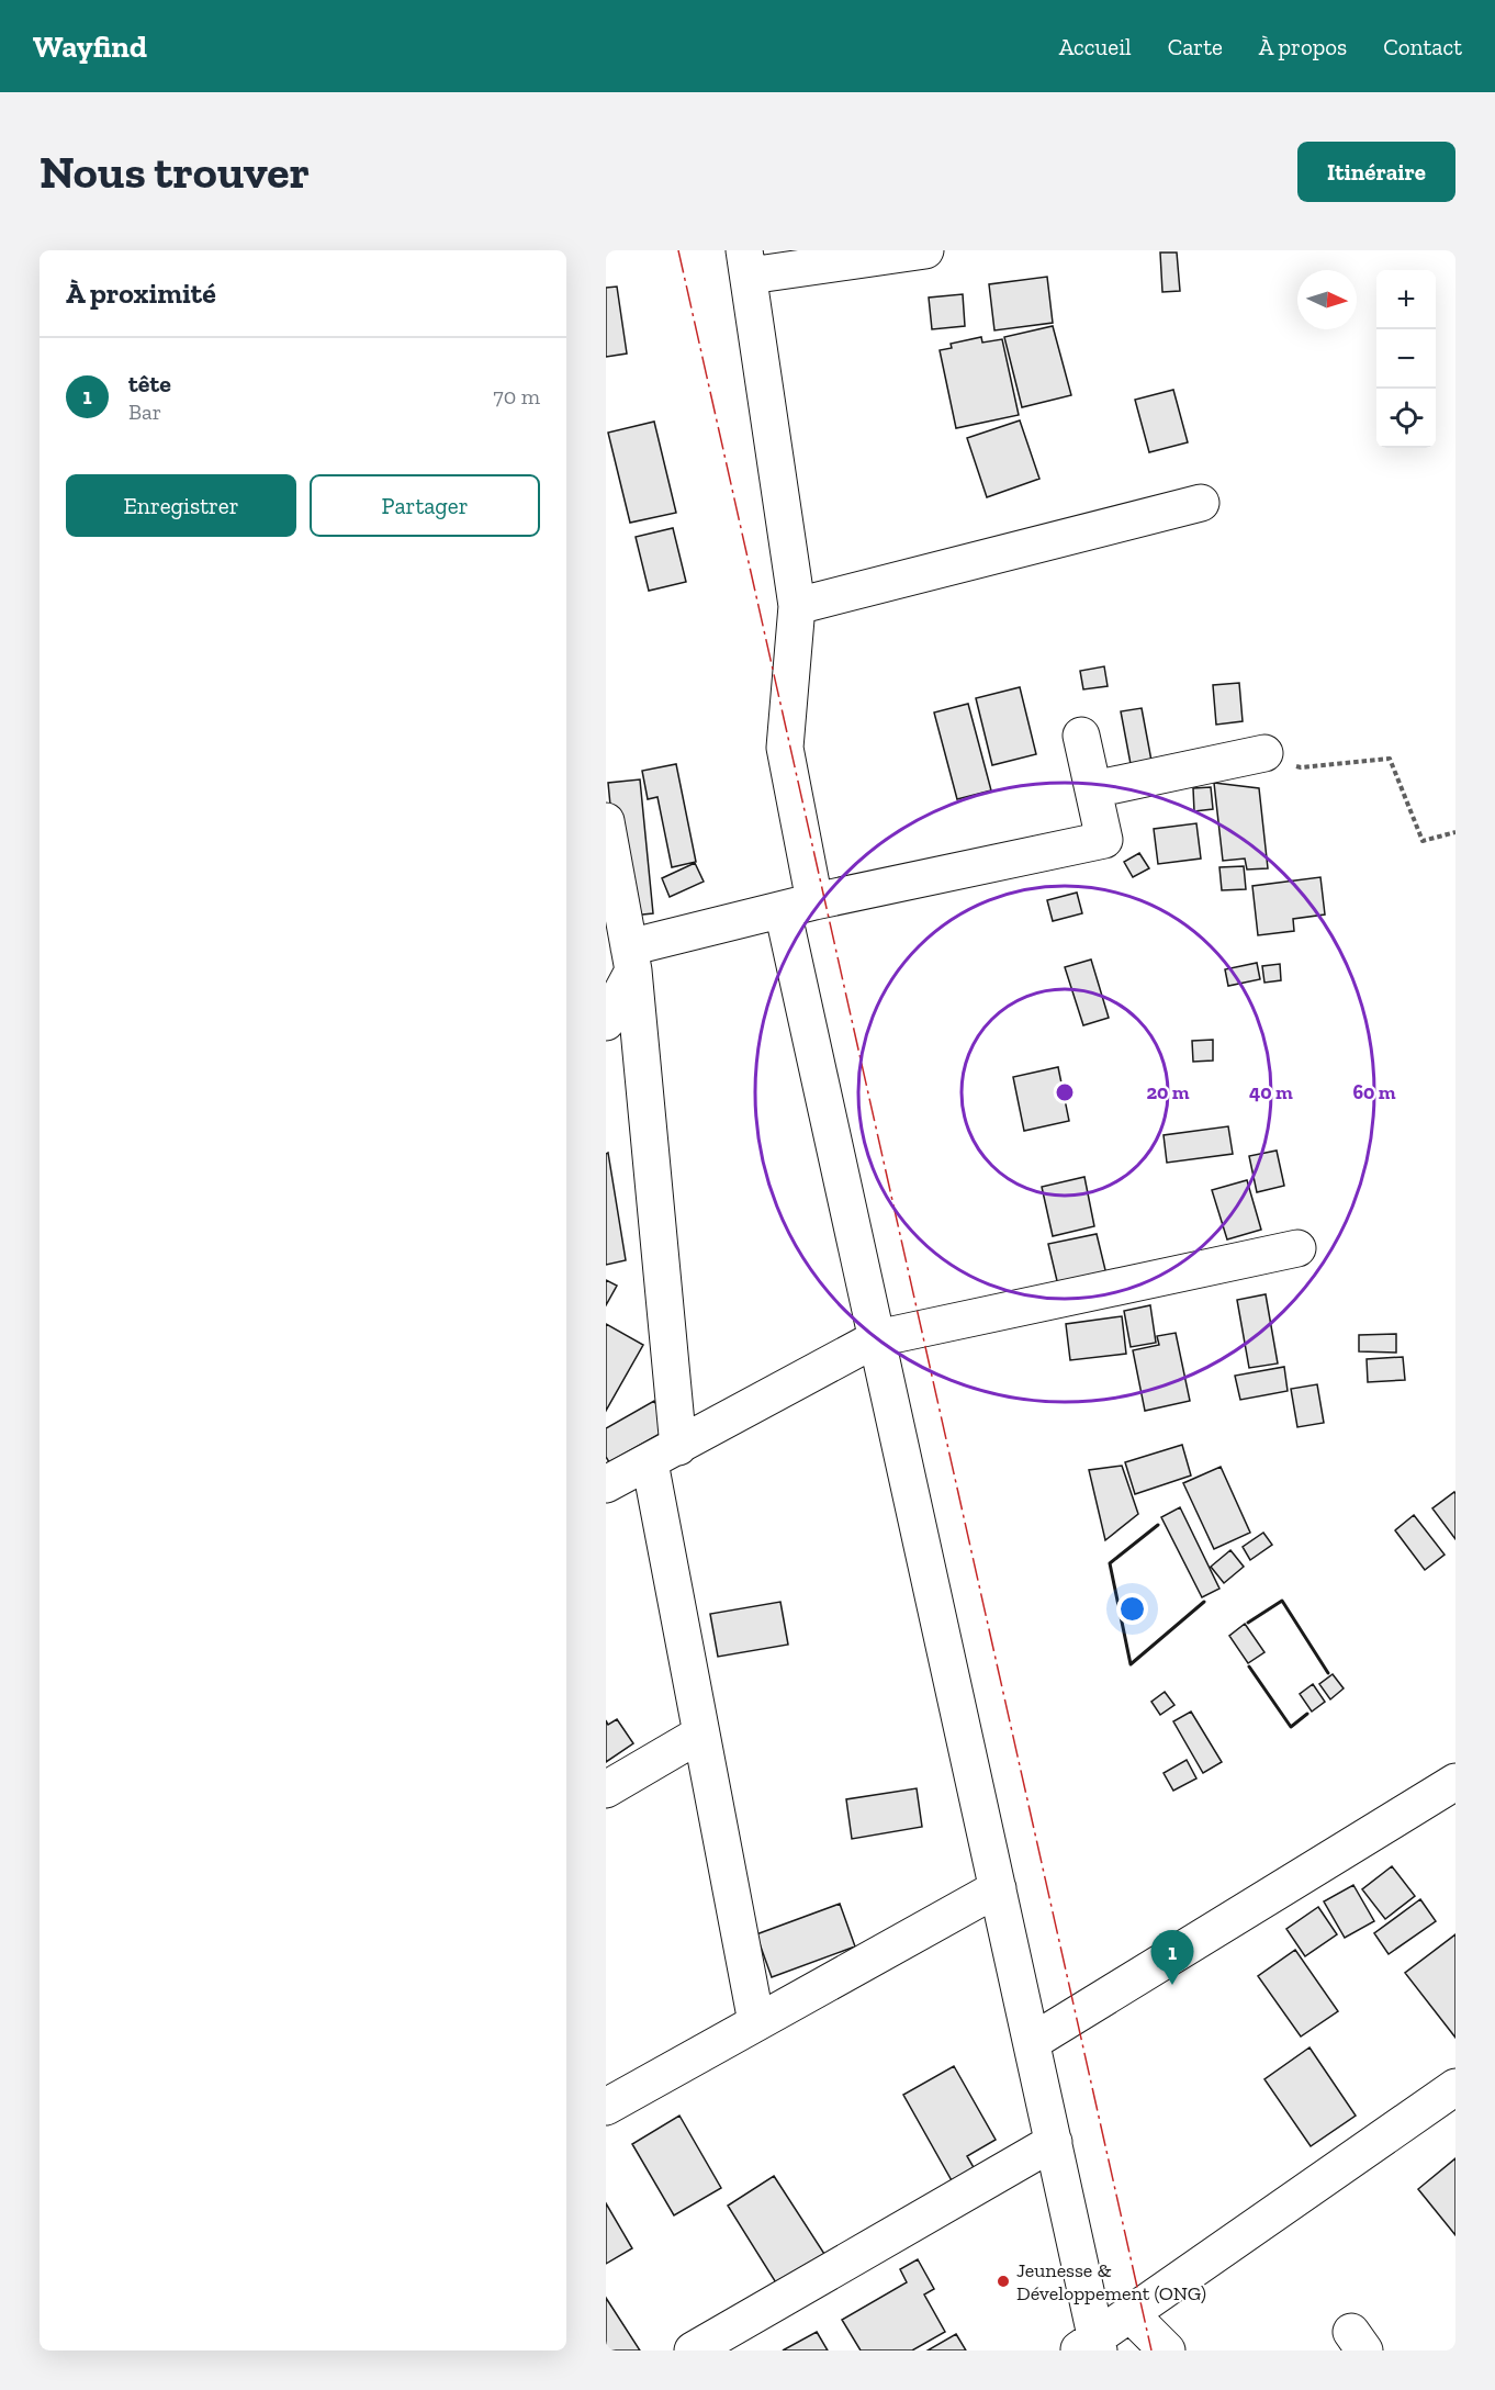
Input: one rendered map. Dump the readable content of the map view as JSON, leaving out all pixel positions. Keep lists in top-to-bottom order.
{
  "places": ["Jeunesse & Développement (ONG)"],
  "north": "right",
  "page": {
    "header": "Wayfind",
    "nav": [
      "Accueil",
      "Carte",
      "À propos",
      "Contact"
    ],
    "buttons": [
      "Itinéraire",
      ["Enregistrer", "Partager"]
    ],
    "title": "Nous trouver",
    "heading": "À proximité",
    "map_buttons": ["+", "−"],
    "list": [
      {
        "mark": "1",
        "name": "tête",
        "note": "Bar",
        "value": "70 m"
      }
    ],
    "pins": "1"
  },
  "rings": ["20 m", "40 m", "60 m"]
}
